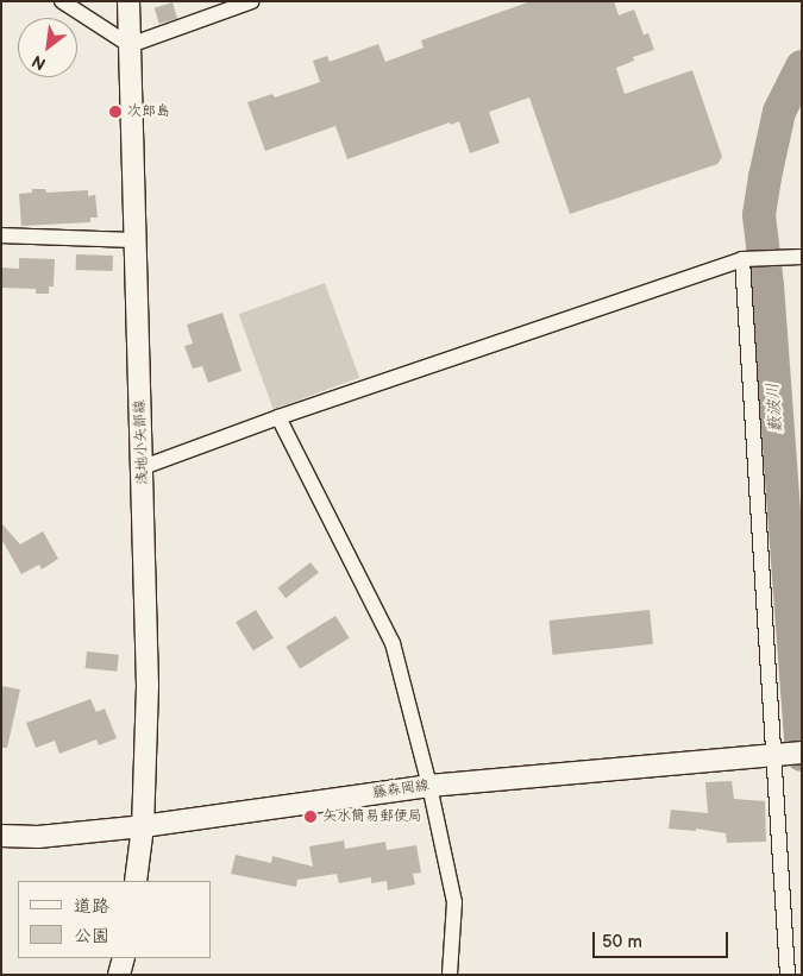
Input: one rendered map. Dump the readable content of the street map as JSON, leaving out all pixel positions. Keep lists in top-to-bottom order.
{
  "streets": {
    "main road": ["浅地小矢部線", "藤森岡線"]
  },
  "crossings": [
    ["浅地小矢部線", "藤森岡線"]
  ],
  "water": ["藪波川"],
  "places": ["次郎島", "矢水簡易郵便局"],
  "legend": ["道路", "公園"],
  "scale_bar": "50 m",
  "north": "bottom left"
}
